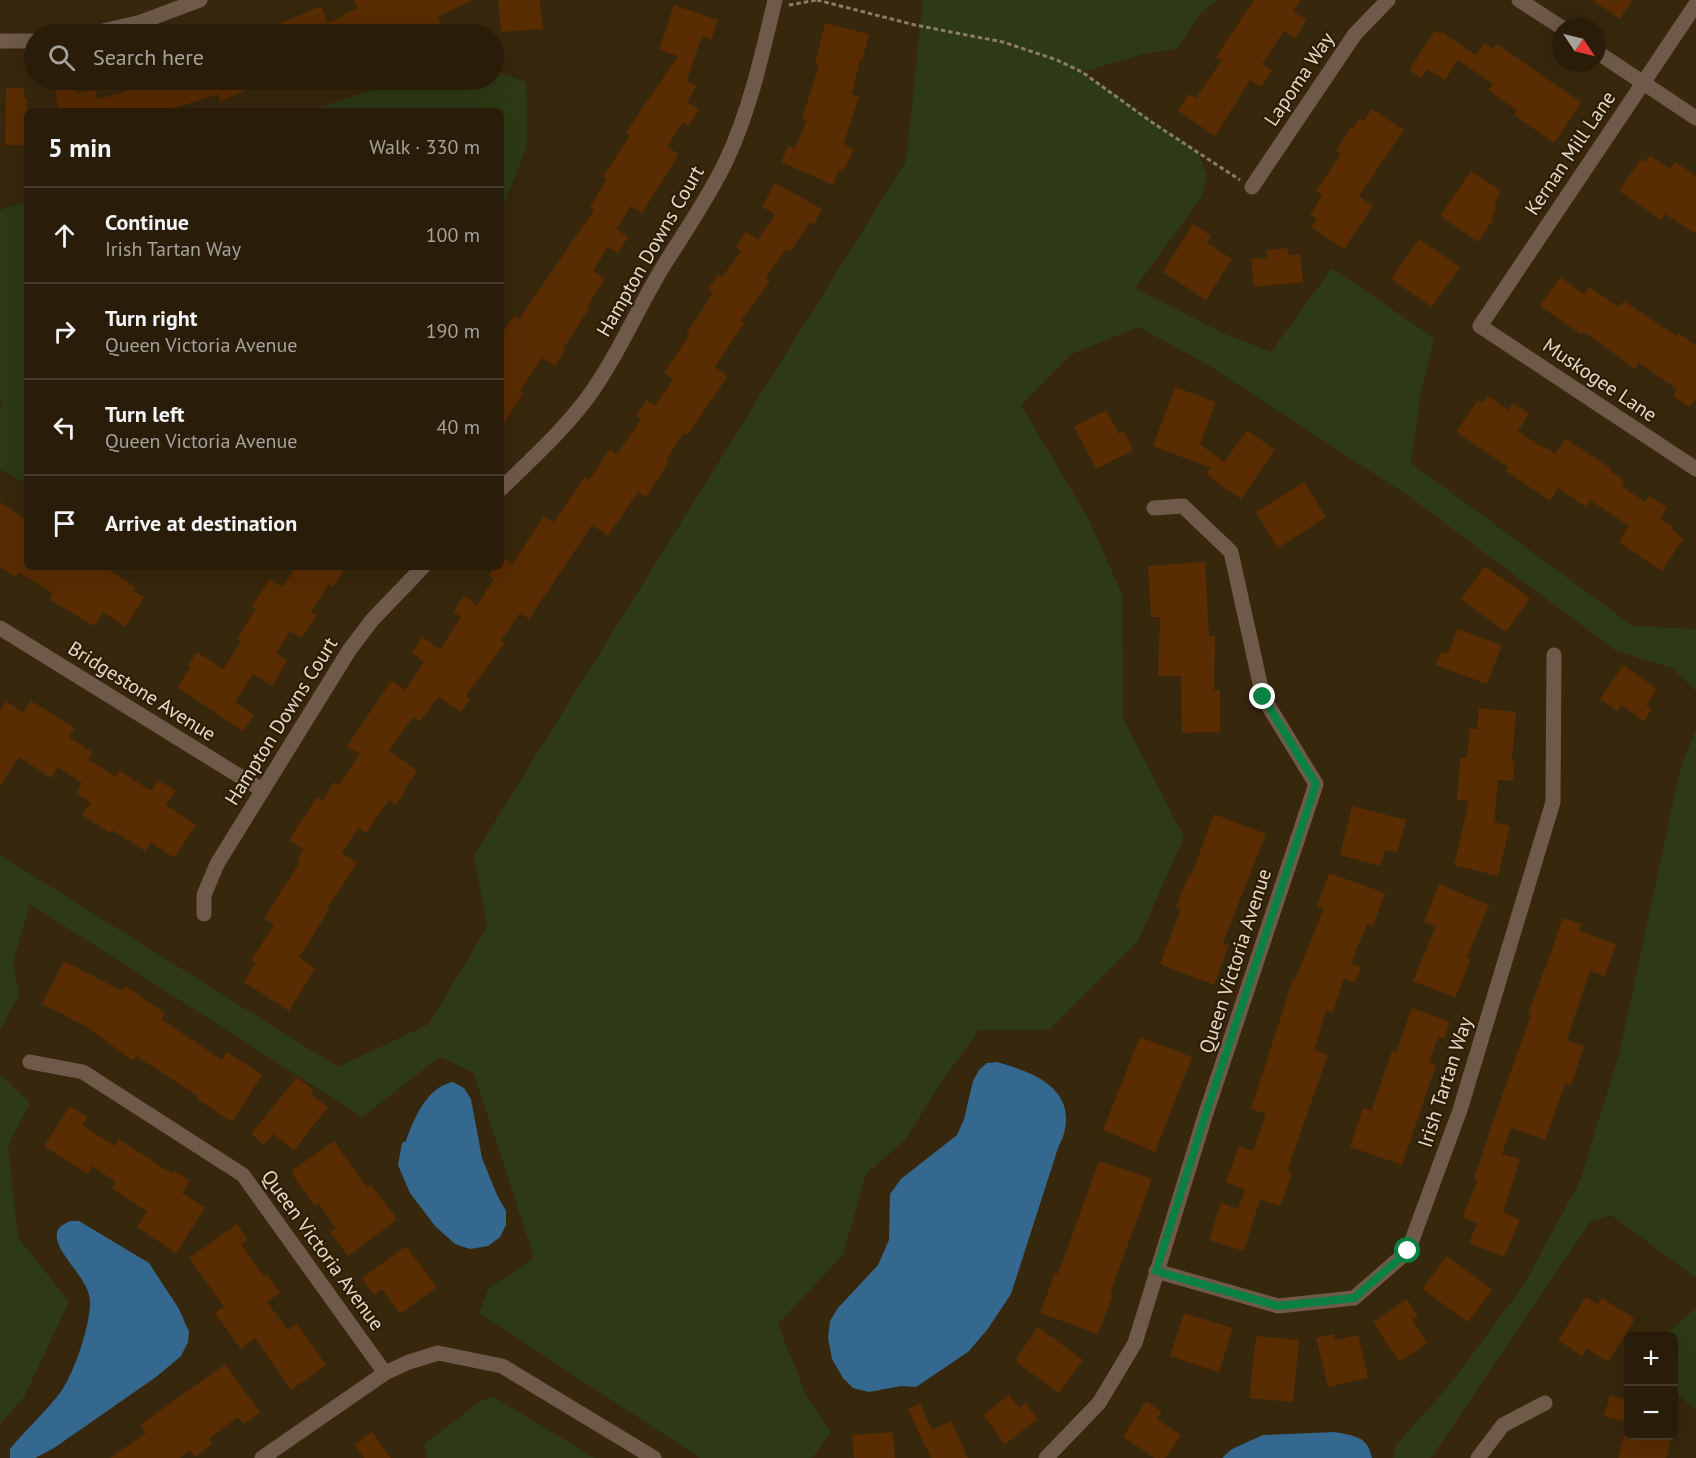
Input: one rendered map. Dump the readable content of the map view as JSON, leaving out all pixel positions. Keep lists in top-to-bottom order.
{
  "streets": {
    "street": [
      "Lapoma Way",
      "Kernan Mill Lane",
      "Hampton Downs Court",
      "Muskogee Lane",
      "Bridgestone Avenue",
      "Queen Victoria Avenue",
      "Irish Tartan Way"
    ]
  },
  "crossings": [
    ["Kernan Mill Lane", "Muskogee Lane"],
    ["Hampton Downs Court", "Bridgestone Avenue"],
    ["Queen Victoria Avenue", "Irish Tartan Way"]
  ],
  "north": "bottom right",
  "page": {
    "search": "Search here",
    "heading": ["5 min", "Walk · 330 m"],
    "list": [
      ["Continue", "Irish Tartan Way", "100 m"],
      ["Turn right", "Queen Victoria Avenue", "190 m"],
      ["Turn left", "Queen Victoria Avenue", "40 m"],
      "Arrive at destination"
    ],
    "map_buttons": ["+", "−"]
  }
}
